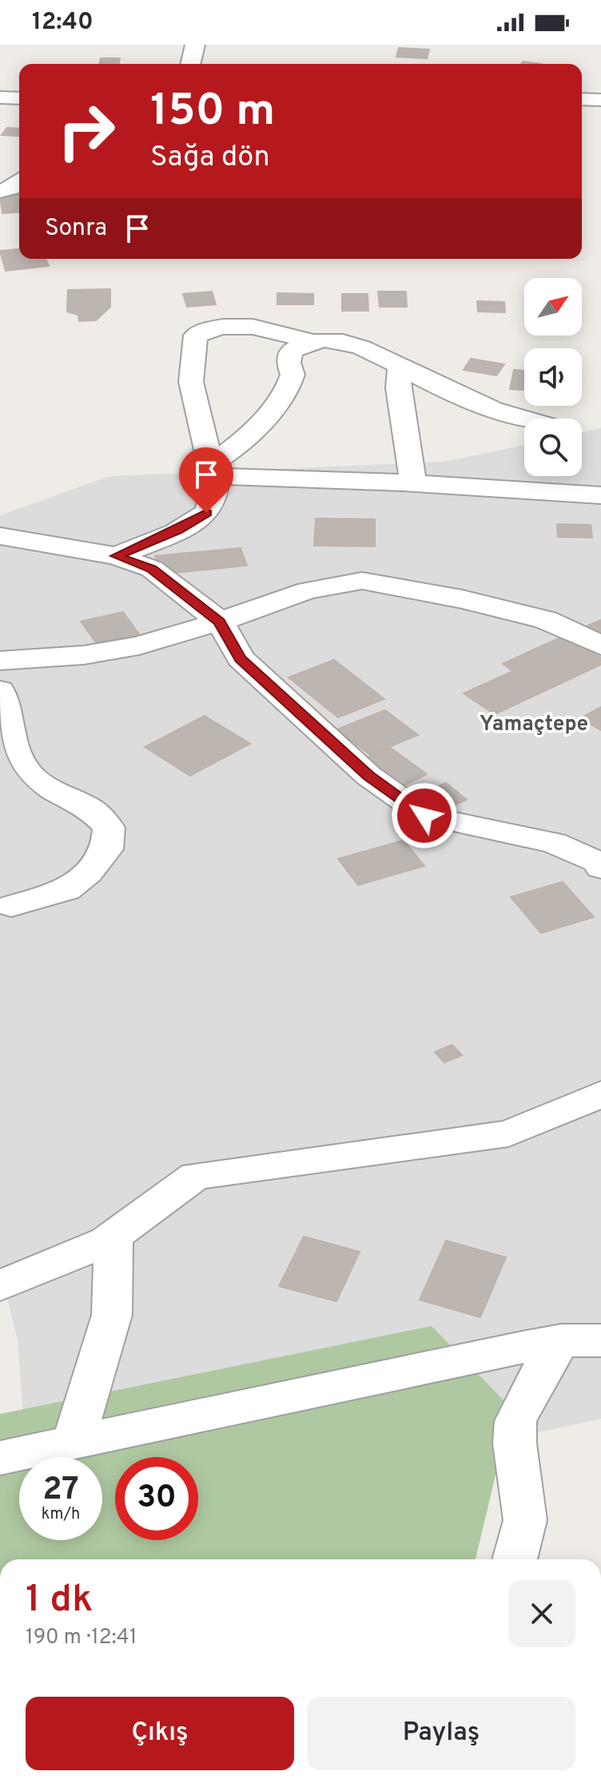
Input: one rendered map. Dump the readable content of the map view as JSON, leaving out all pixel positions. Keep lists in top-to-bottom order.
{
  "districts": ["Yamaçtepe"],
  "north": "top right",
  "page": {
    "status": "12:40",
    "turn": ["150 m", "Sağa dön"],
    "then": "Sonra",
    "speed": "27 km/h",
    "limit": "30",
    "heading": ["1 dk", "190 m · 12:41"],
    "buttons": ["Çıkış", "Paylaş"]
  }
}
